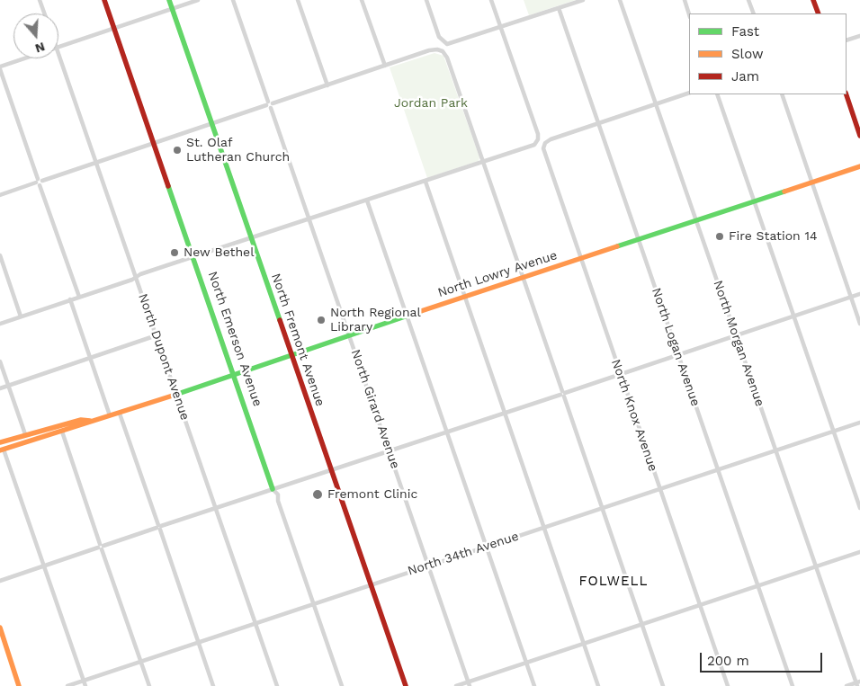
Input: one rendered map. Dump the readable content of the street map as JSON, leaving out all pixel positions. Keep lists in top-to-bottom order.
{
  "streets": {
    "street": [
      "North Lowry Avenue",
      "North Emerson Avenue",
      "North Fremont Avenue",
      "North Morgan Avenue",
      "North Logan Avenue",
      "North Dupont Avenue",
      "North Girard Avenue",
      "North Knox Avenue",
      "North 34th Avenue"
    ]
  },
  "crossings": [
    ["North Lowry Avenue", "North Emerson Avenue"],
    ["North Lowry Avenue", "North Fremont Avenue"],
    ["North Lowry Avenue", "North Morgan Avenue"],
    ["North Lowry Avenue", "North Logan Avenue"],
    ["North Lowry Avenue", "North Dupont Avenue"],
    ["North Lowry Avenue", "North Girard Avenue"],
    ["North Lowry Avenue", "North Knox Avenue"],
    ["North Emerson Avenue", "North 34th Avenue"],
    ["North Fremont Avenue", "North 34th Avenue"],
    ["North Morgan Avenue", "North 34th Avenue"],
    ["North Logan Avenue", "North Knox Avenue"],
    ["North Logan Avenue", "North 34th Avenue"],
    ["North Dupont Avenue", "North 34th Avenue"],
    ["North Girard Avenue", "North 34th Avenue"],
    ["North Knox Avenue", "North 34th Avenue"]
  ],
  "districts": ["FOLWELL"],
  "parks": ["Jordan Park"],
  "places": [
    "St. Olaf Lutheran Church",
    "Fire Station 14",
    "New Bethel",
    "North Regional Library",
    "Fremont Clinic"
  ],
  "legend": ["Fast", "Slow", "Jam"],
  "scale_bar": "200 m",
  "north": "bottom"
}
